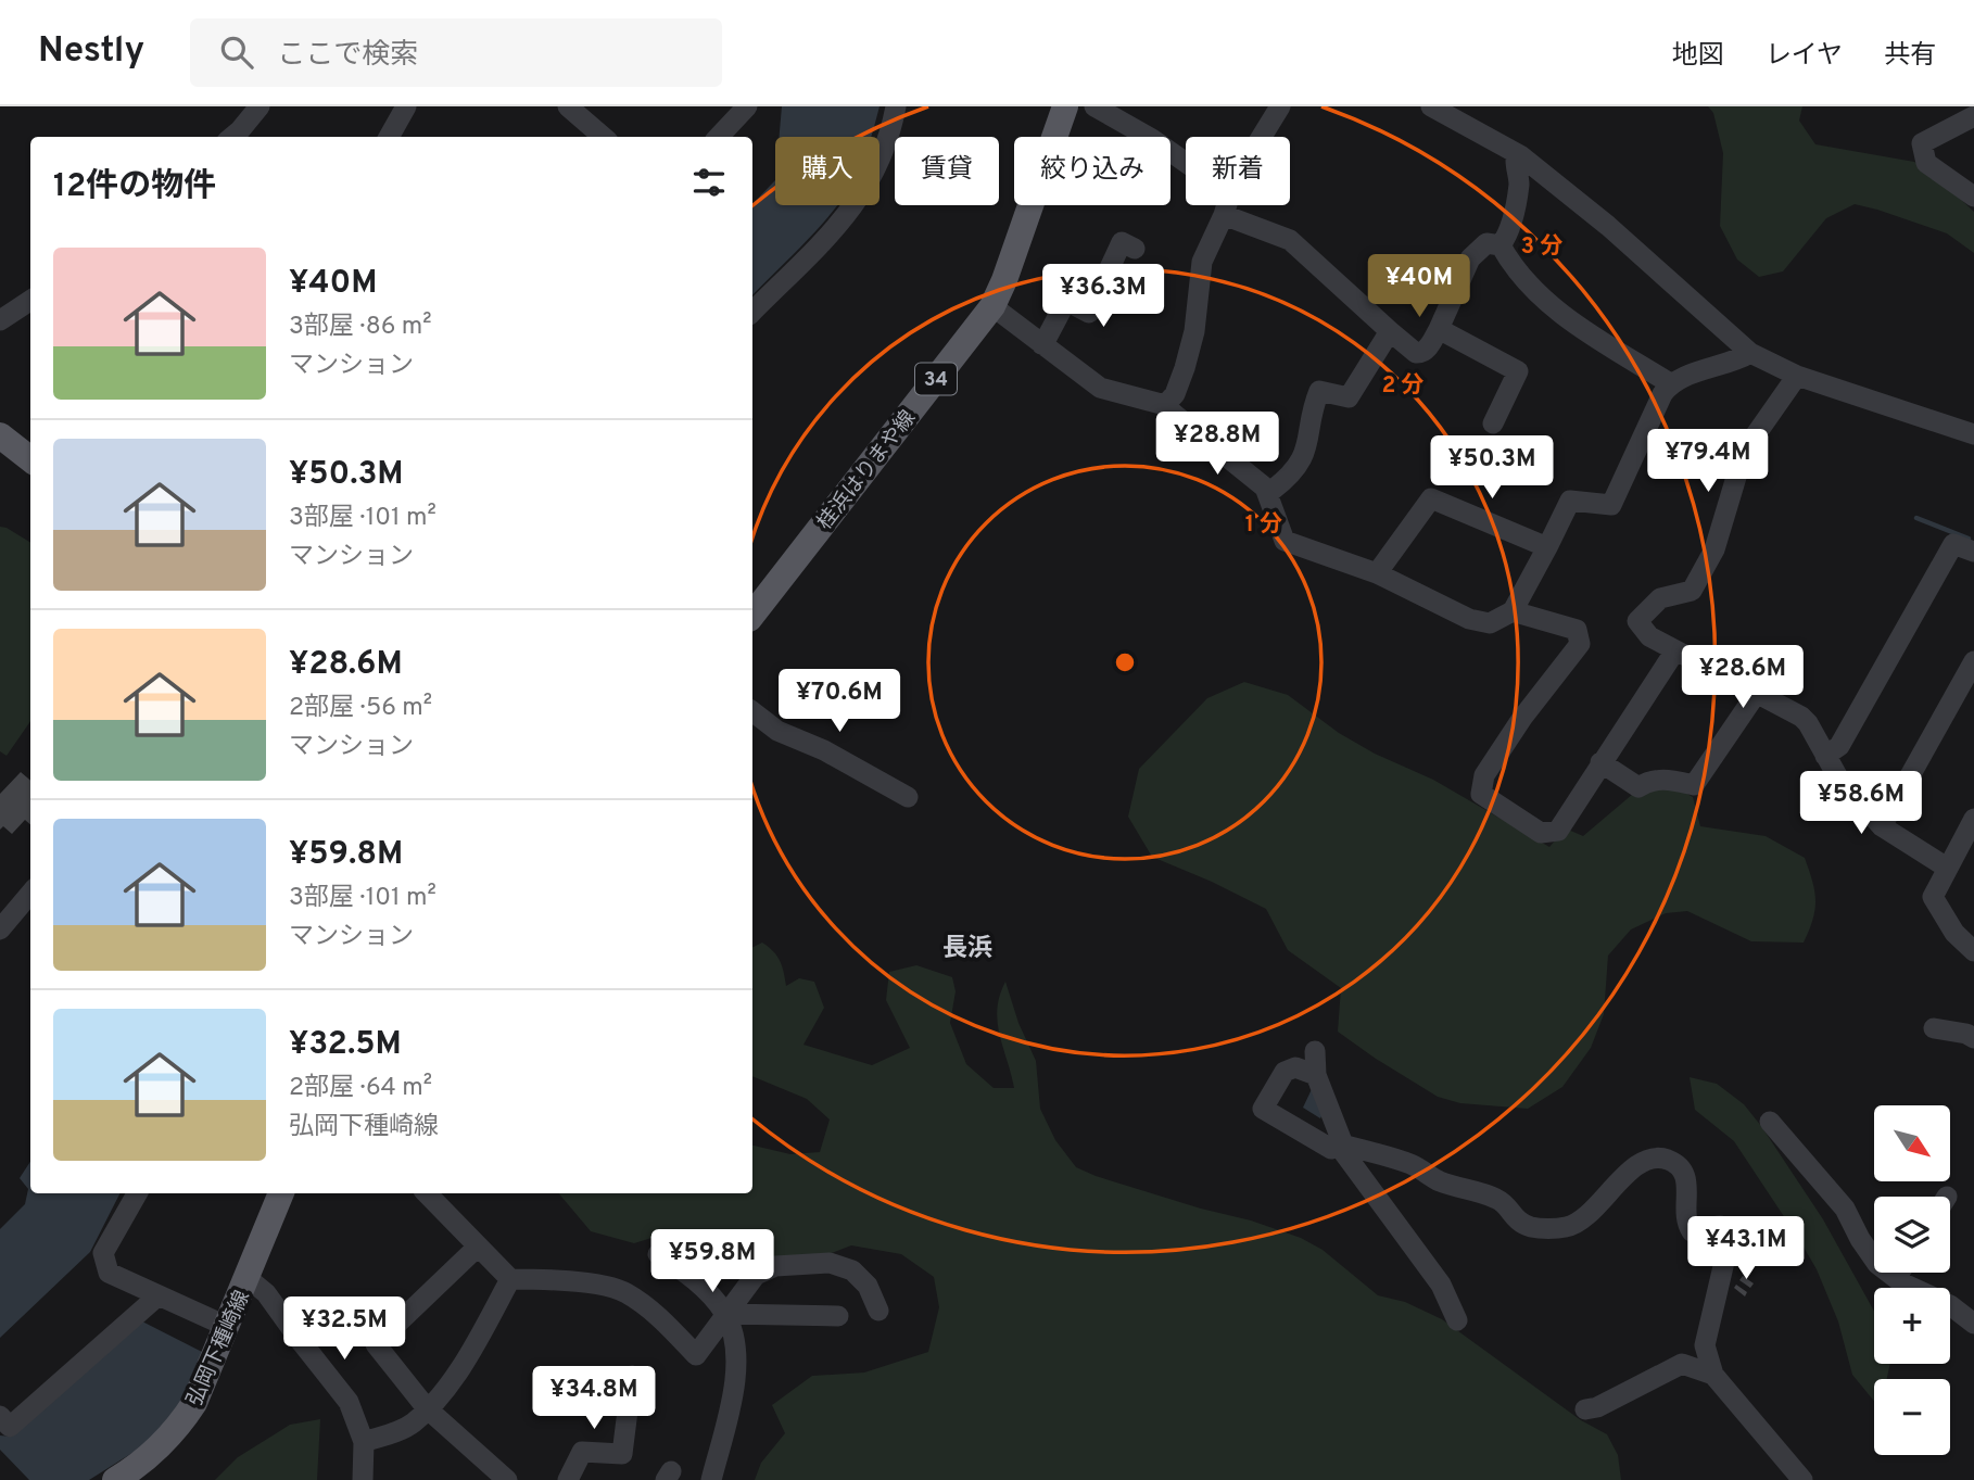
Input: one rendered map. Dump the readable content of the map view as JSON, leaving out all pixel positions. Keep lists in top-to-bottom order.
{
  "streets": {
    "main road": ["34", "桂浜はりまや線", "弘岡下種崎線"]
  },
  "districts": ["長浜"],
  "north": "bottom right",
  "page": {
    "header": "Nestly",
    "search": "ここで検索",
    "nav": ["地図", "レイヤ", "共有"],
    "chip": [
      "購入",
      "賃貸",
      "絞り込み",
      "新着"
    ],
    "heading": "12件の物件",
    "list": [
      {
        "name": "¥40M",
        "note": "3部屋 · 86 m² · マンション"
      },
      {
        "name": "¥50.3M",
        "note": "3部屋 · 101 m² · マンション"
      },
      {
        "name": "¥28.6M",
        "note": "2部屋 · 56 m² · マンション"
      },
      {
        "name": "¥59.8M",
        "note": "3部屋 · 101 m² · マンション"
      },
      {
        "name": "¥32.5M",
        "note": "2部屋 · 64 m² · 弘岡下種崎線"
      }
    ],
    "price": [
      "¥40M",
      "¥36.3M",
      "¥28.8M",
      "¥79.4M",
      "¥50.3M",
      "¥28.6M",
      "¥70.6M",
      "¥58.6M",
      "¥43.1M",
      "¥59.8M",
      "¥32.5M",
      "¥34.8M"
    ],
    "map_buttons": ["+", "−"]
  },
  "rings": ["3 分", "2 分", "1 分"]
}
